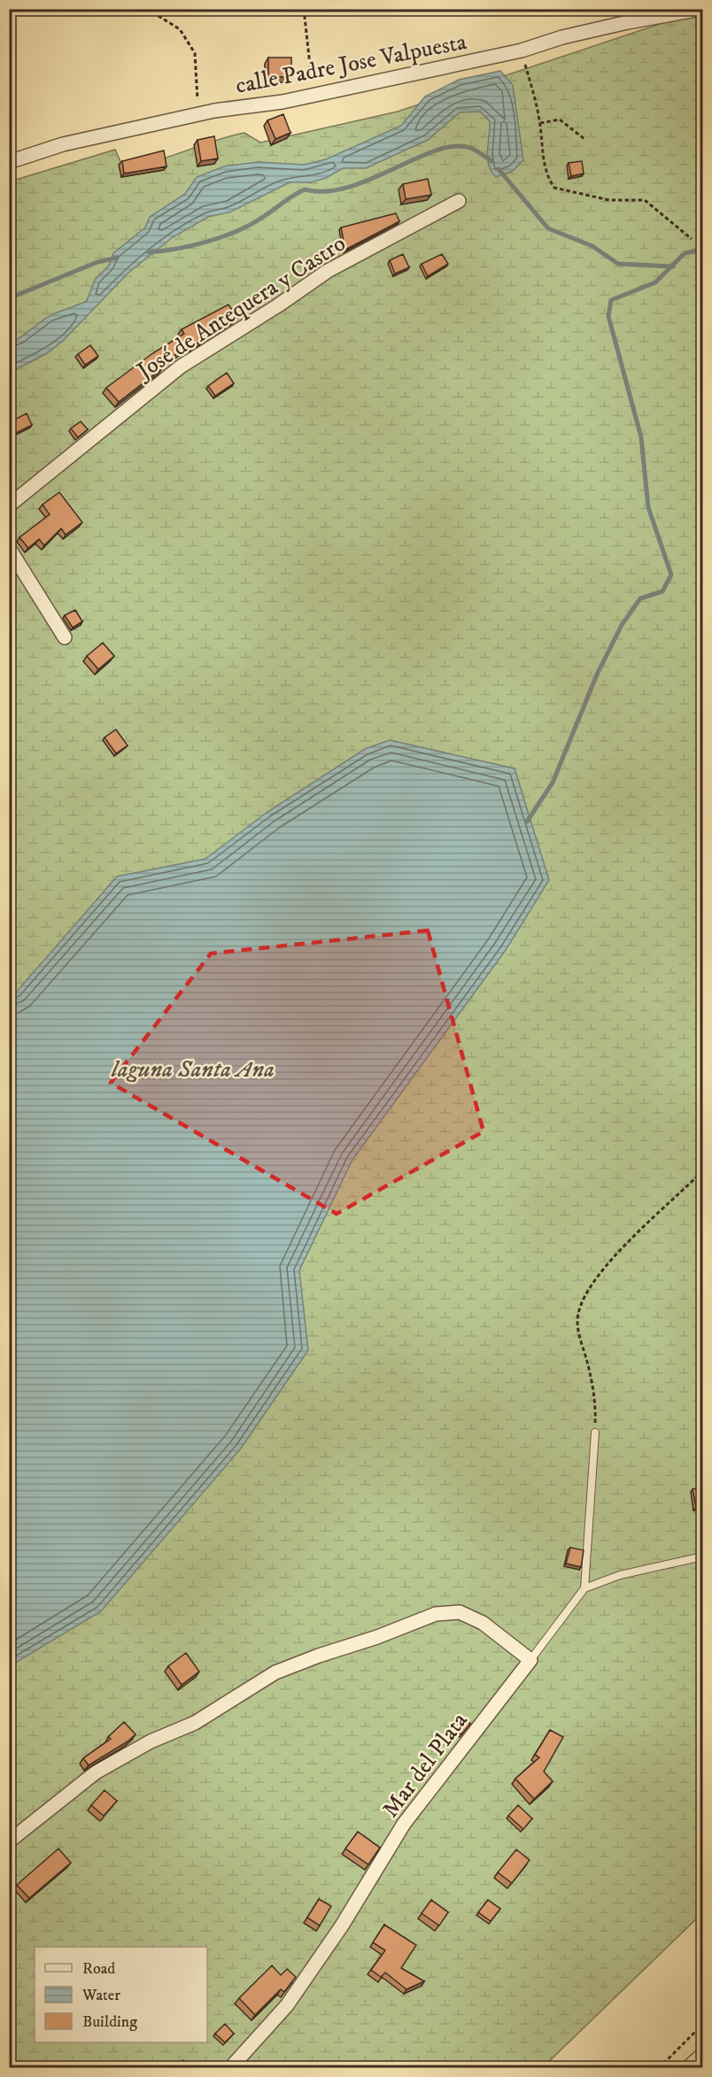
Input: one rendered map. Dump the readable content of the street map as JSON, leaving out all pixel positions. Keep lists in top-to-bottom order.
{
  "streets": {
    "street": ["calle Padre Jose Valpuesta", "José de Antequera y Castro", "Mar del Plata"]
  },
  "water": ["laguna Santa Ana"],
  "legend": ["Road", "Water", "Building"]
}
